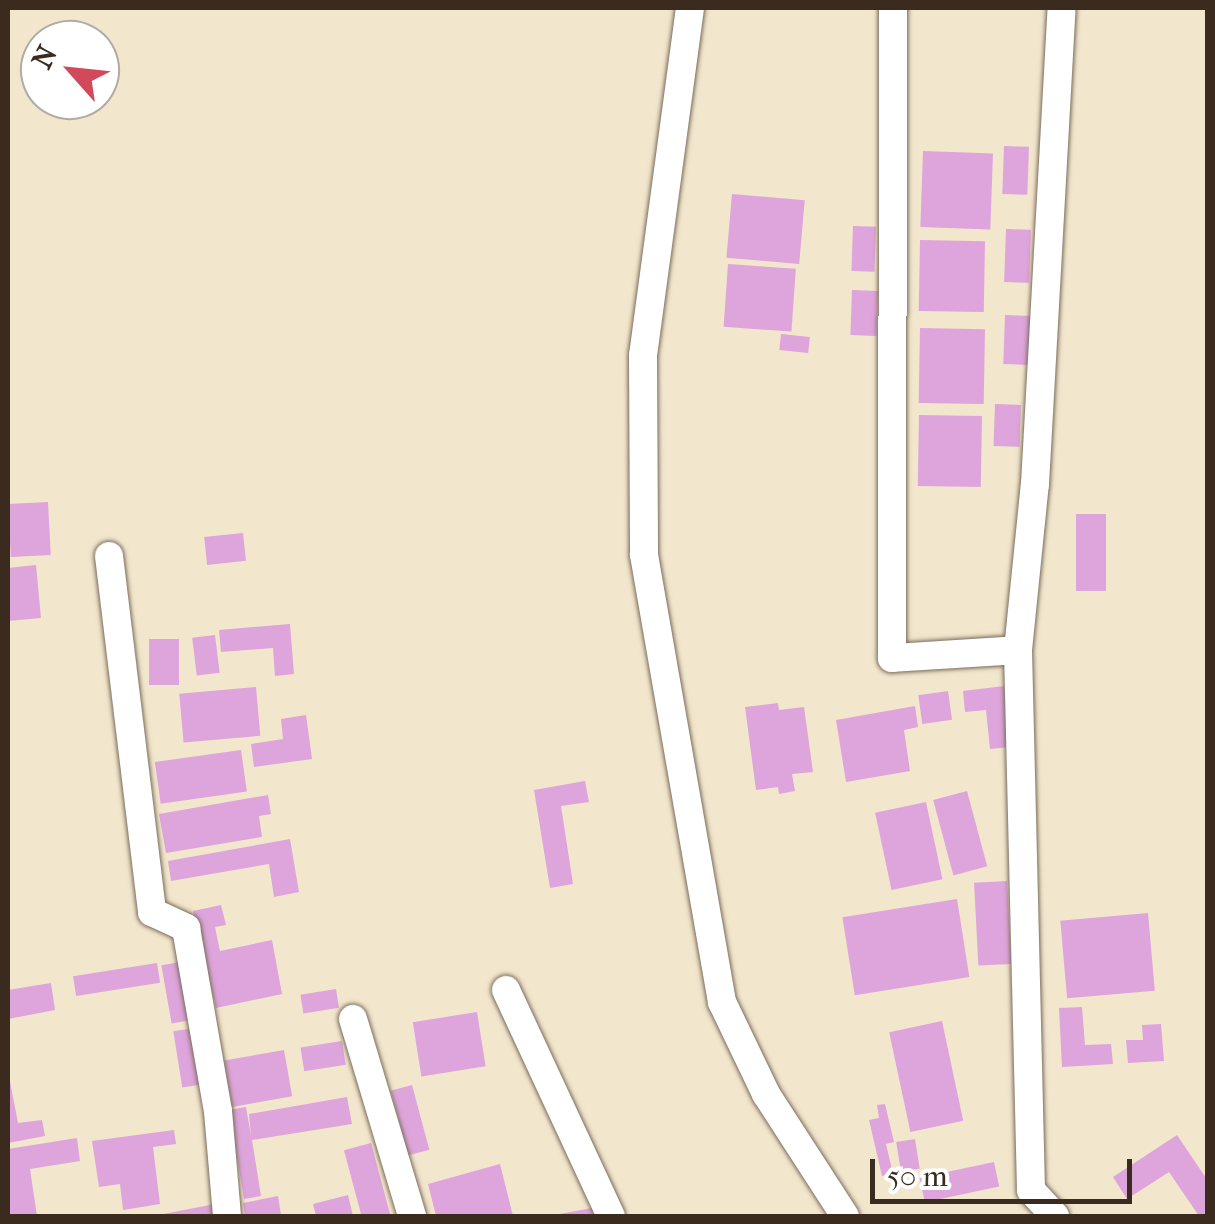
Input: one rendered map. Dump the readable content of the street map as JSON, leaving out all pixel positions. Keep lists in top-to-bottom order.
{
  "scale_bar": "50 m",
  "north": "top left"
}
